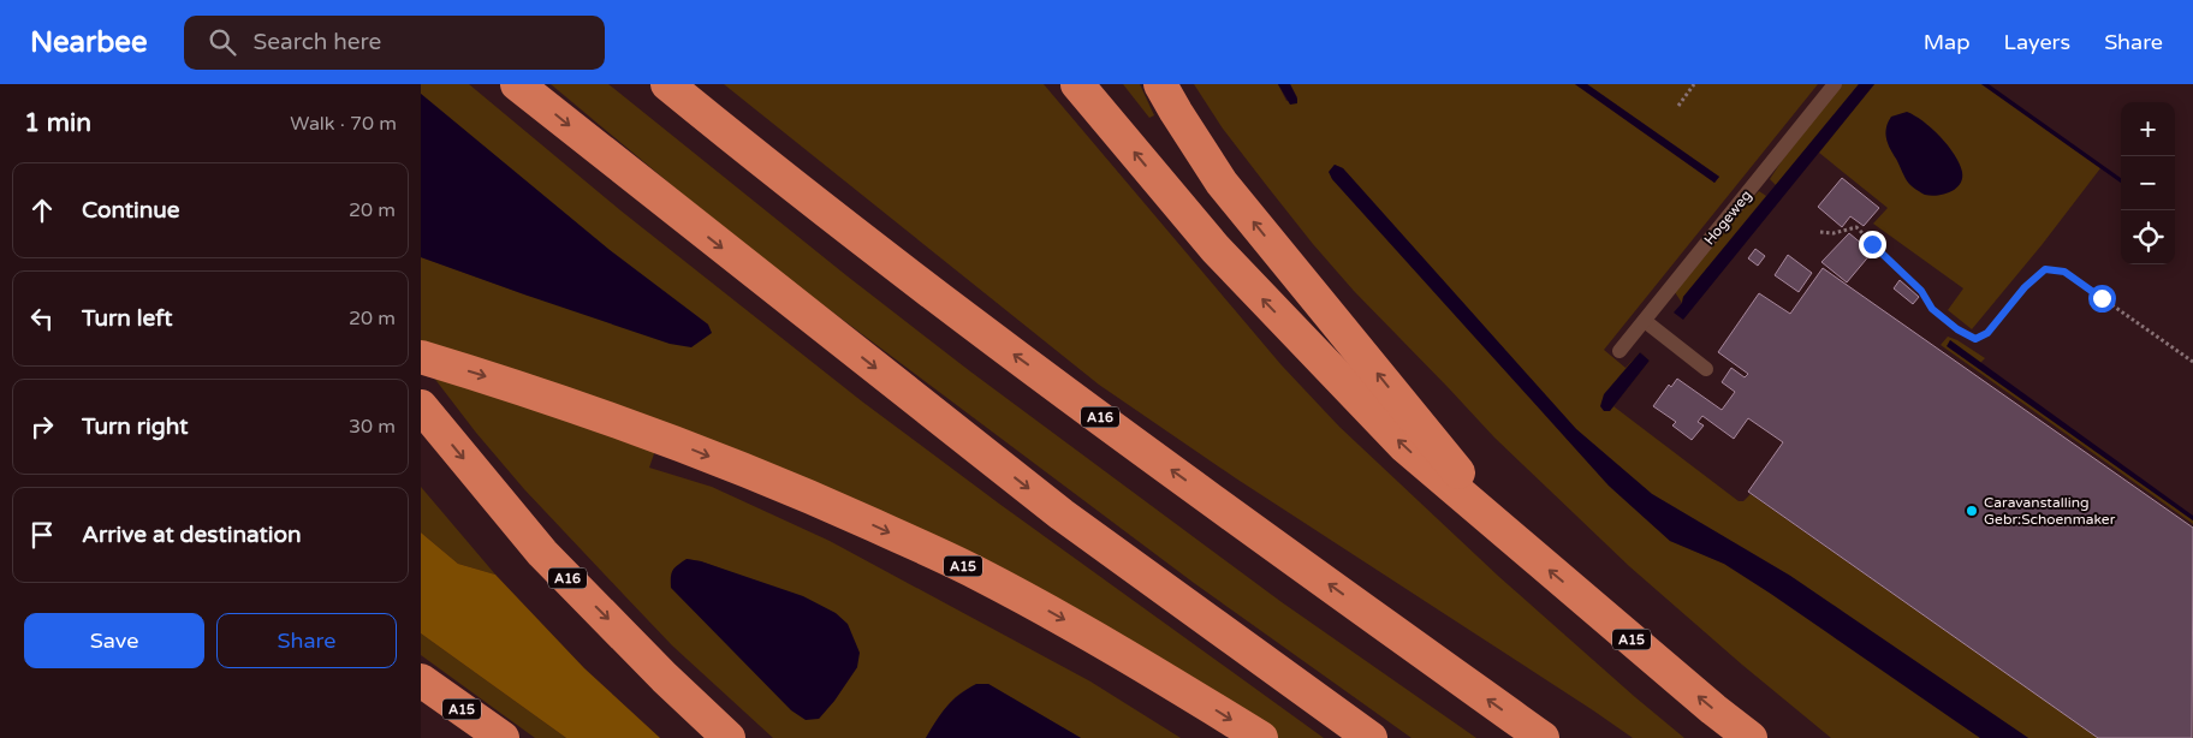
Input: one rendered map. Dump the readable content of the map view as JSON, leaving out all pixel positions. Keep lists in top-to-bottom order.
{
  "streets": {
    "highway": ["A16", "A15"],
    "lane": ["Hogeweg"]
  },
  "places": ["Caravanstalling Gebr:Schoenmaker"],
  "page": {
    "header": "Nearbee",
    "search": "Search here",
    "nav": ["Map", "Layers", "Share"],
    "heading": ["1 min", "Walk · 70 m"],
    "map_buttons": ["+", "−"],
    "list": [
      ["Continue", "20 m"],
      ["Turn left", "20 m"],
      ["Turn right", "30 m"],
      "Arrive at destination"
    ],
    "buttons": ["Save", "Share"]
  }
}
